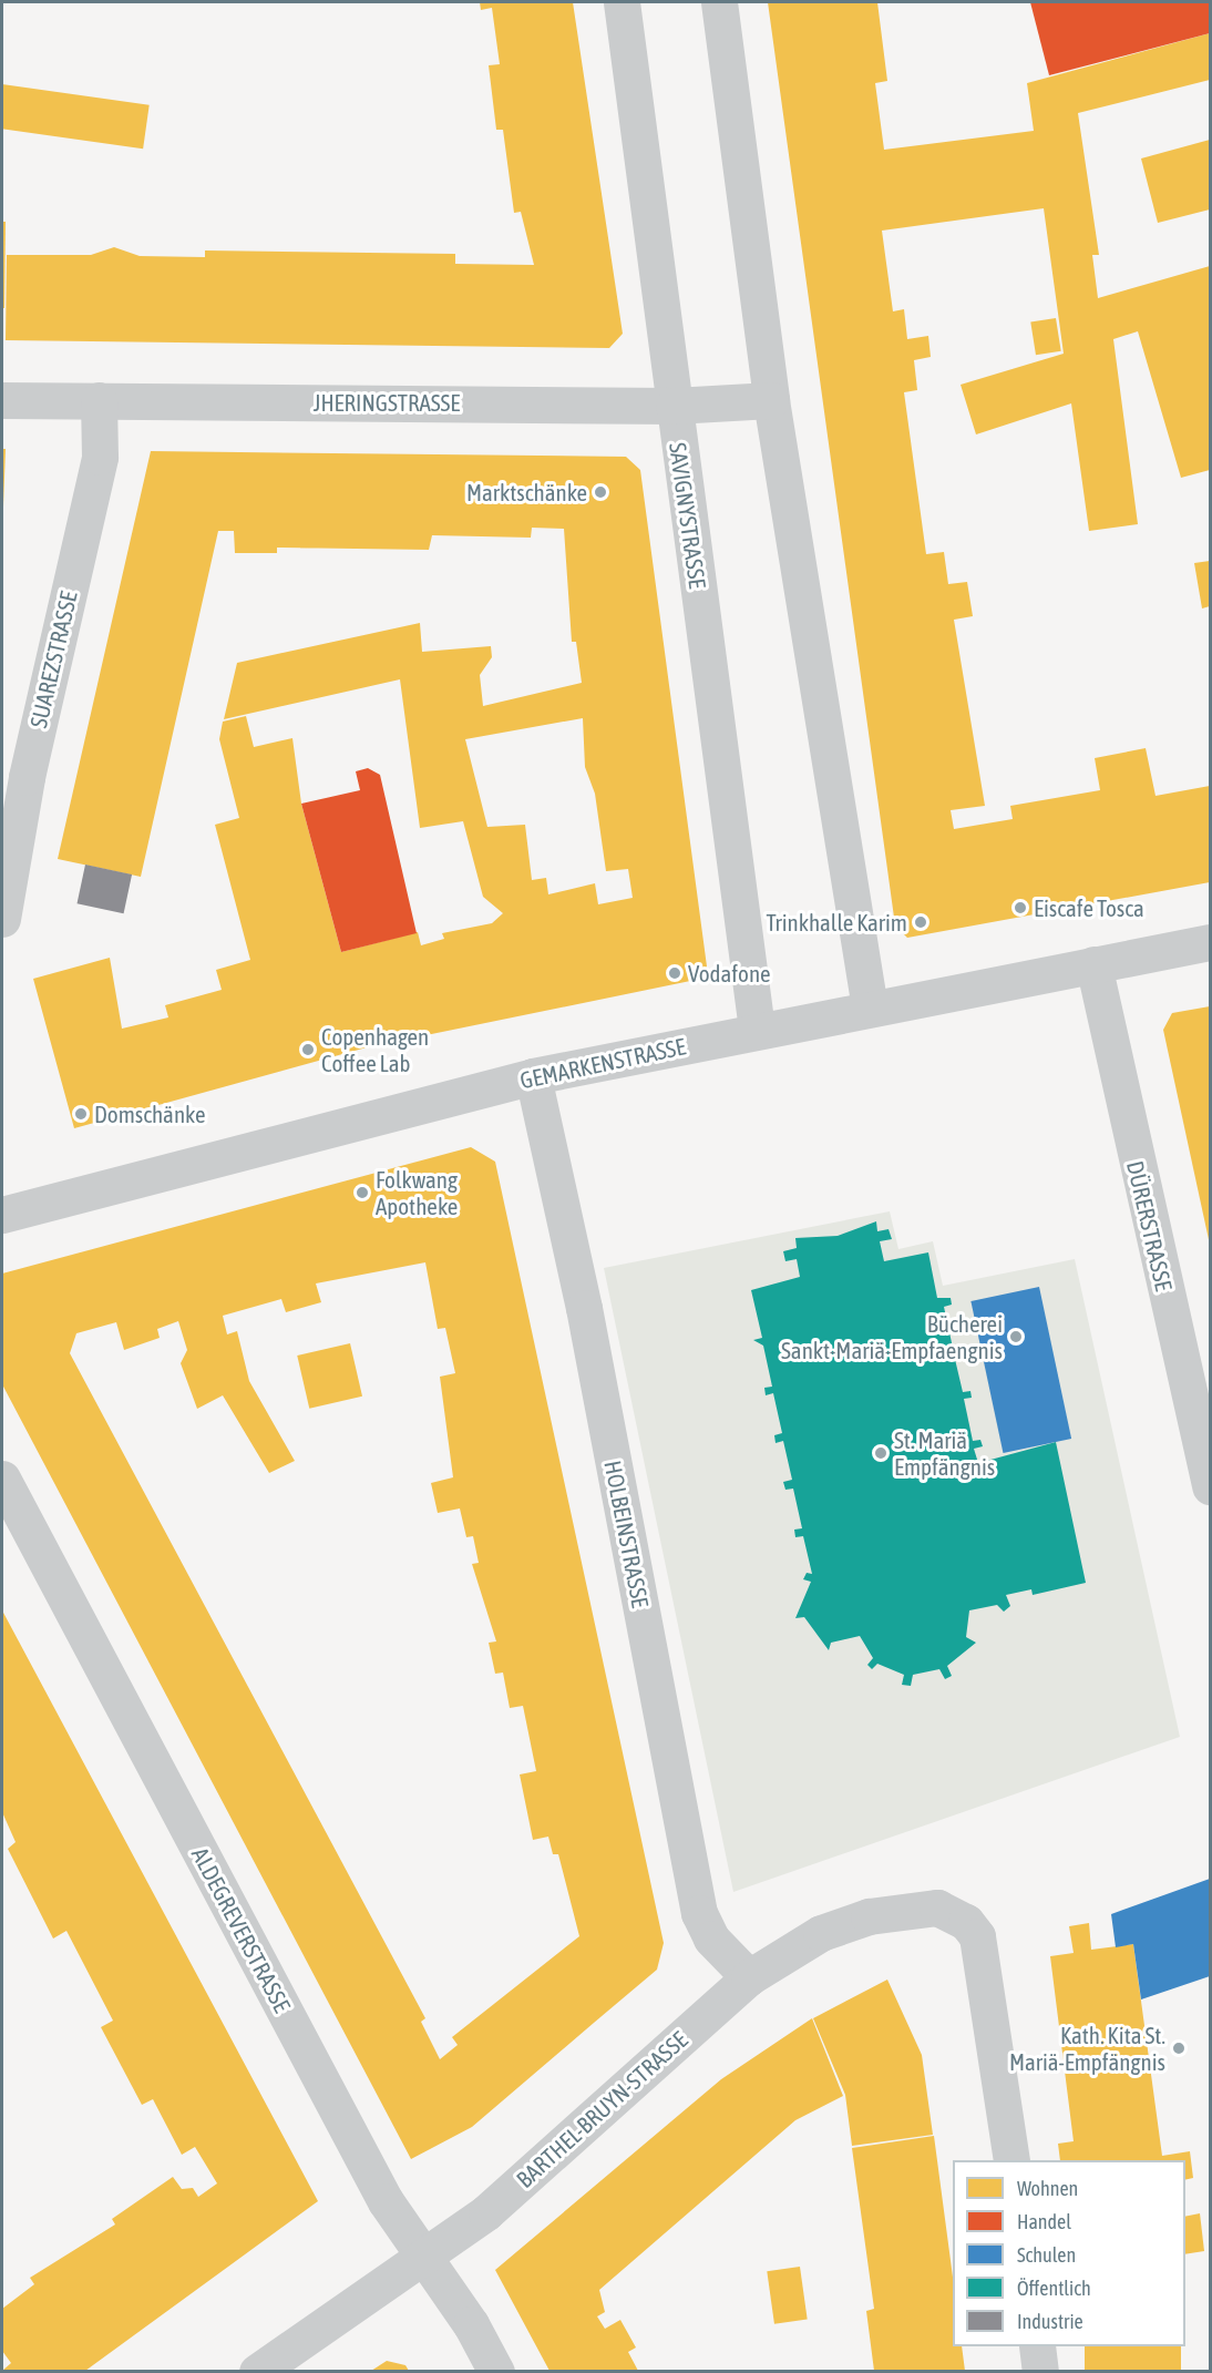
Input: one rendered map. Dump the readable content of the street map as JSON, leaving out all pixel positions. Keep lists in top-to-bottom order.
{
  "streets": {
    "street": [
      "JHERINGSTRASSE",
      "SAVIGNYSTRASSE",
      "SUAREZSTRASSE",
      "GEMARKENSTRASSE",
      "DÜRERSTRASSE",
      "HOLBEINSTRASSE",
      "ALDEGREVERSTRASSE",
      "BARTHEL-BRUYN-STRASSE"
    ]
  },
  "crossings": [
    ["JHERINGSTRASSE", "SAVIGNYSTRASSE"],
    ["JHERINGSTRASSE", "SUAREZSTRASSE"],
    ["SAVIGNYSTRASSE", "GEMARKENSTRASSE"],
    ["GEMARKENSTRASSE", "DÜRERSTRASSE"],
    ["GEMARKENSTRASSE", "HOLBEINSTRASSE"],
    ["HOLBEINSTRASSE", "BARTHEL-BRUYN-STRASSE"],
    ["ALDEGREVERSTRASSE", "BARTHEL-BRUYN-STRASSE"]
  ],
  "places": [
    "Marktschänke",
    "Eiscafe Tosca",
    "Trinkhalle Karim",
    "Vodafone",
    "Copenhagen Coffee Lab",
    "Domschänke",
    "Folkwang Apotheke",
    "Bücherei Sankt-Mariä-Empfaengnis",
    "St. Mariä Empfängnis",
    "Kath. Kita St. Mariä-Empfängnis"
  ],
  "legend": [
    "Wohnen",
    "Handel",
    "Schulen",
    "Öffentlich",
    "Industrie"
  ]
}
